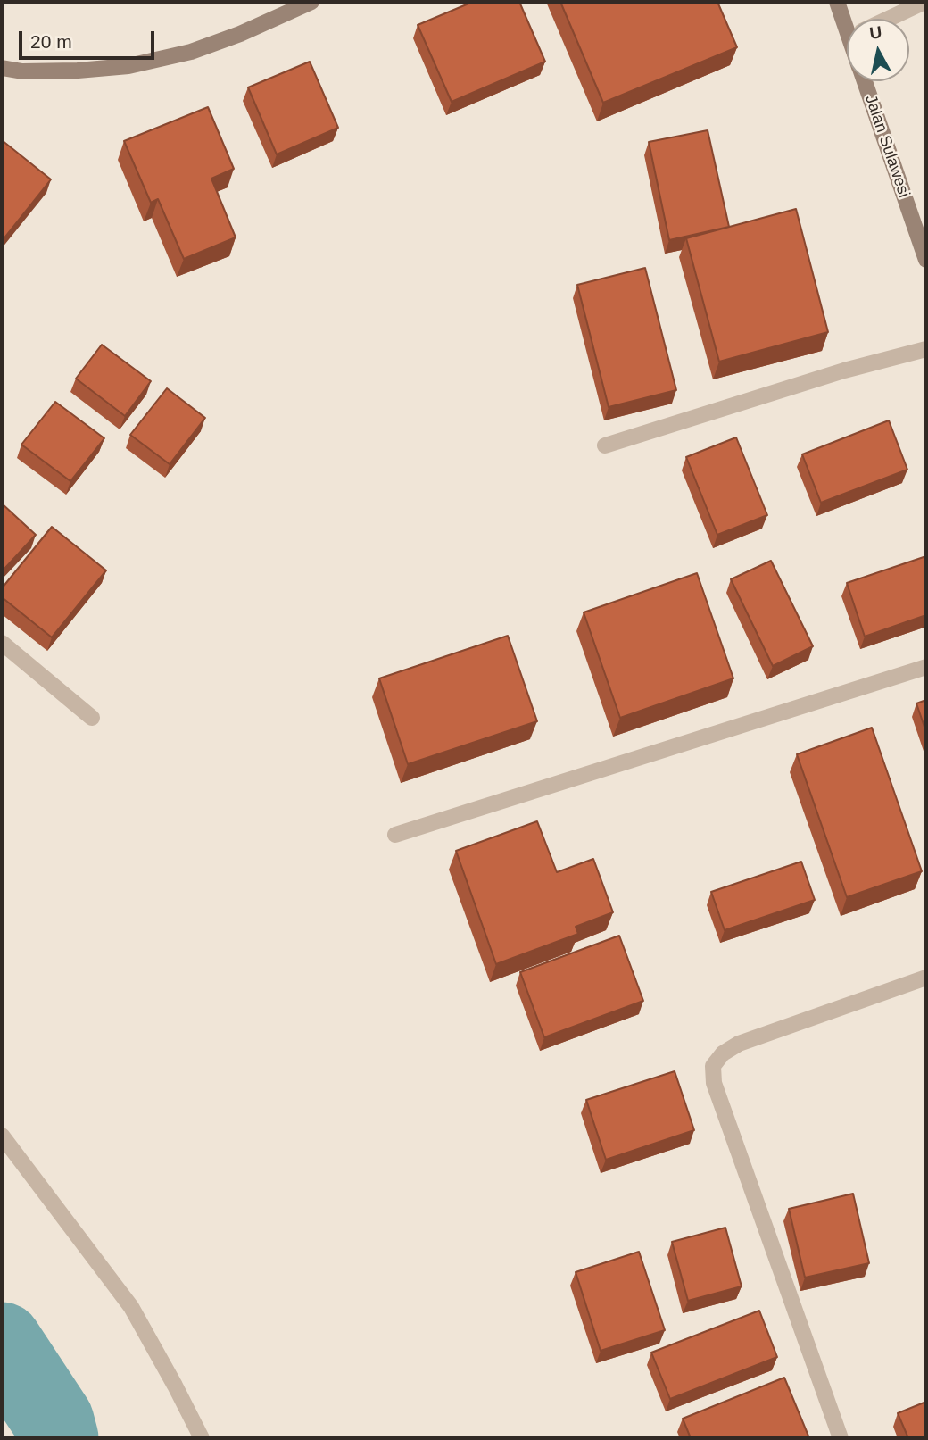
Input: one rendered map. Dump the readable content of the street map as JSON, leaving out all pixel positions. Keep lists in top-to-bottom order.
{
  "streets": {
    "main road": ["Jalan Sulawesi"]
  },
  "scale_bar": "20 m",
  "north": "top"
}
